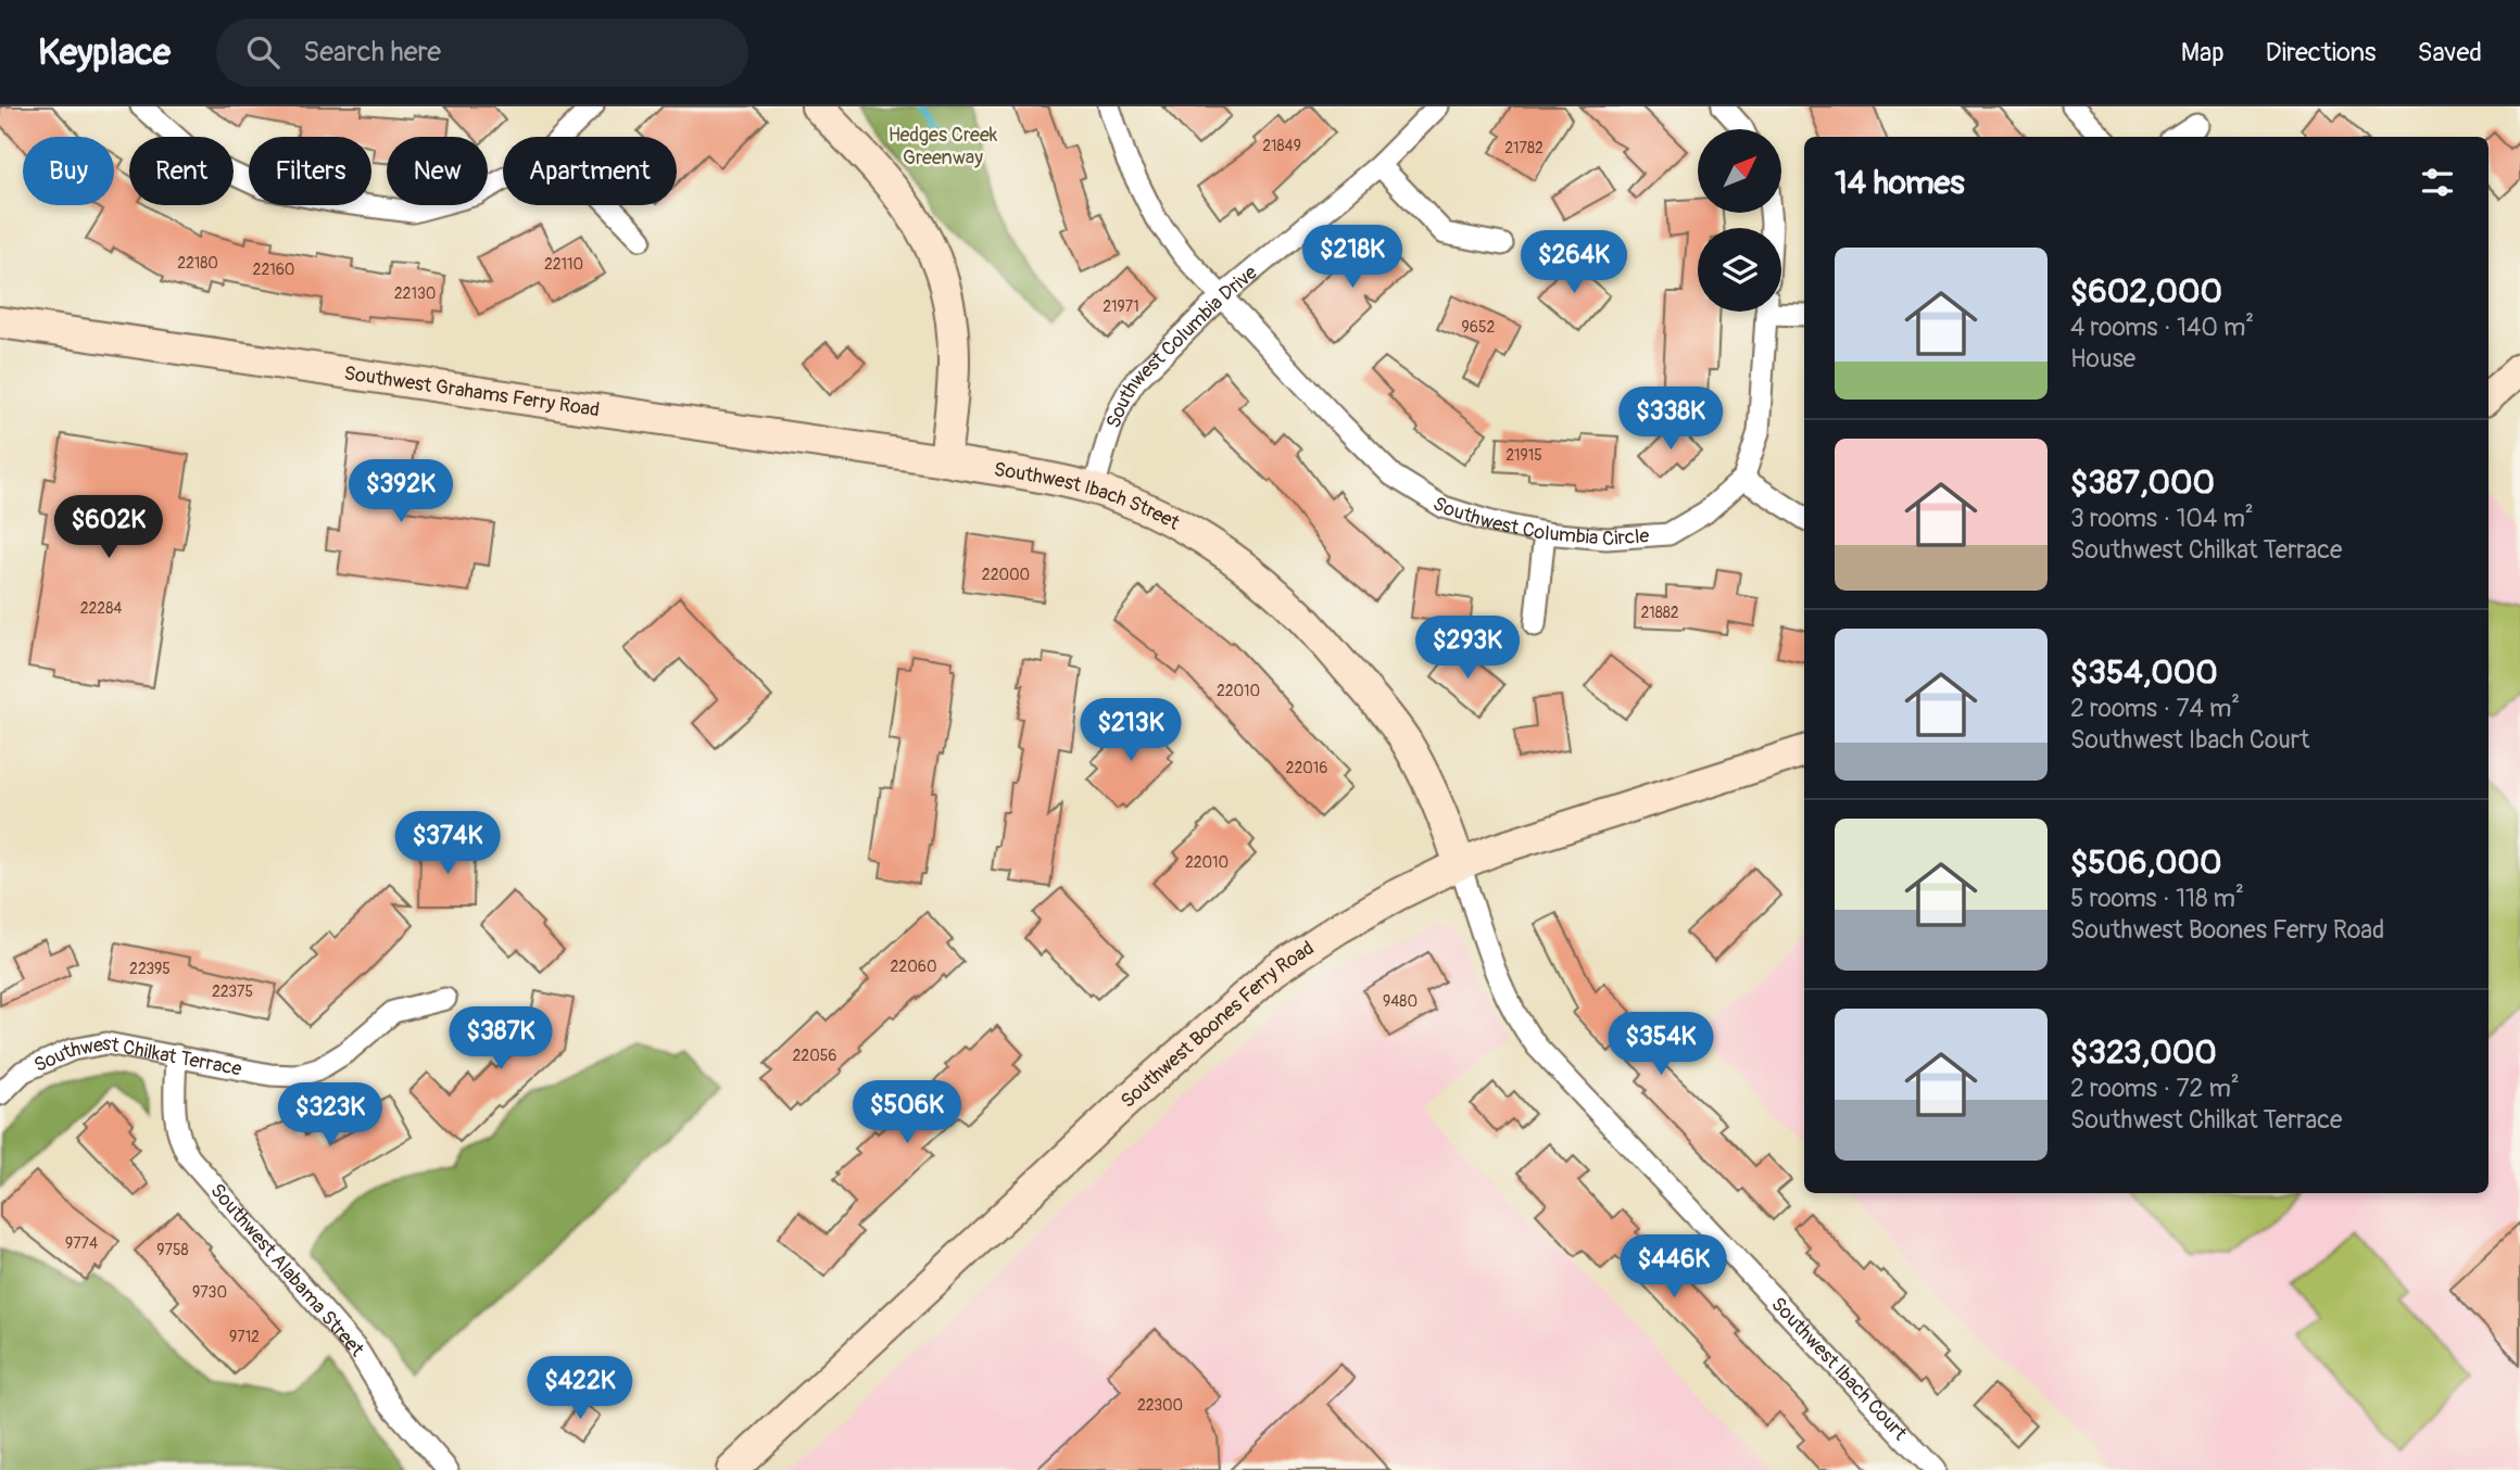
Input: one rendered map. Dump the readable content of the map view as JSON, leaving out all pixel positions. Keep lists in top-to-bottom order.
{
  "streets": {
    "street": [
      "Southwest Columbia Drive",
      "Southwest Grahams Ferry Road",
      "Southwest Ibach Street",
      "Southwest Columbia Circle",
      "Southwest Boones Ferry Road",
      "Southwest Chilkat Terrace",
      "Southwest Alabama Street",
      "Southwest Ibach Court"
    ]
  },
  "crossings": [
    ["Southwest Columbia Drive", "Southwest Ibach Street"],
    ["Southwest Columbia Drive", "Southwest Columbia Circle"],
    ["Southwest Grahams Ferry Road", "Southwest Ibach Street"],
    ["Southwest Ibach Street", "Southwest Boones Ferry Road"],
    ["Southwest Ibach Street", "Southwest Ibach Court"],
    ["Southwest Boones Ferry Road", "Southwest Ibach Court"],
    ["Southwest Chilkat Terrace", "Southwest Alabama Street"]
  ],
  "parks": ["Hedges Creek Greenway"],
  "house_numbers": [
    "21849",
    "21782",
    "22180",
    "22110",
    "22160",
    "22130",
    "21971",
    "9652",
    "21915",
    "22000",
    "22284",
    "21882",
    "22010",
    "22016",
    "22010",
    "22060",
    "22395",
    "22375",
    "9480",
    "22056",
    "9774",
    "9758",
    "9730",
    "9712",
    "22300"
  ],
  "north": "top right",
  "page": {
    "header": "Keyplace",
    "search": "Search here",
    "nav": ["Map", "Directions", "Saved"],
    "chip": [
      "Buy",
      "Rent",
      "Filters",
      "New",
      "Apartment"
    ],
    "heading": "14 homes",
    "price": [
      "$218K",
      "$264K",
      "$338K",
      "$392K",
      "$602K",
      "$293K",
      "$213K",
      "$374K",
      "$387K",
      "$354K",
      "$506K",
      "$323K",
      "$446K",
      "$422K"
    ],
    "list": [
      {
        "name": "$602,000",
        "note": "4 rooms · 140 m² · House"
      },
      {
        "name": "$387,000",
        "note": "3 rooms · 104 m² · Southwest Chilkat Terrace"
      },
      {
        "name": "$354,000",
        "note": "2 rooms · 74 m² · Southwest Ibach Court"
      },
      {
        "name": "$506,000",
        "note": "5 rooms · 118 m² · Southwest Boones Ferry Road"
      },
      {
        "name": "$323,000",
        "note": "2 rooms · 72 m² · Southwest Chilkat Terrace"
      }
    ]
  }
}
